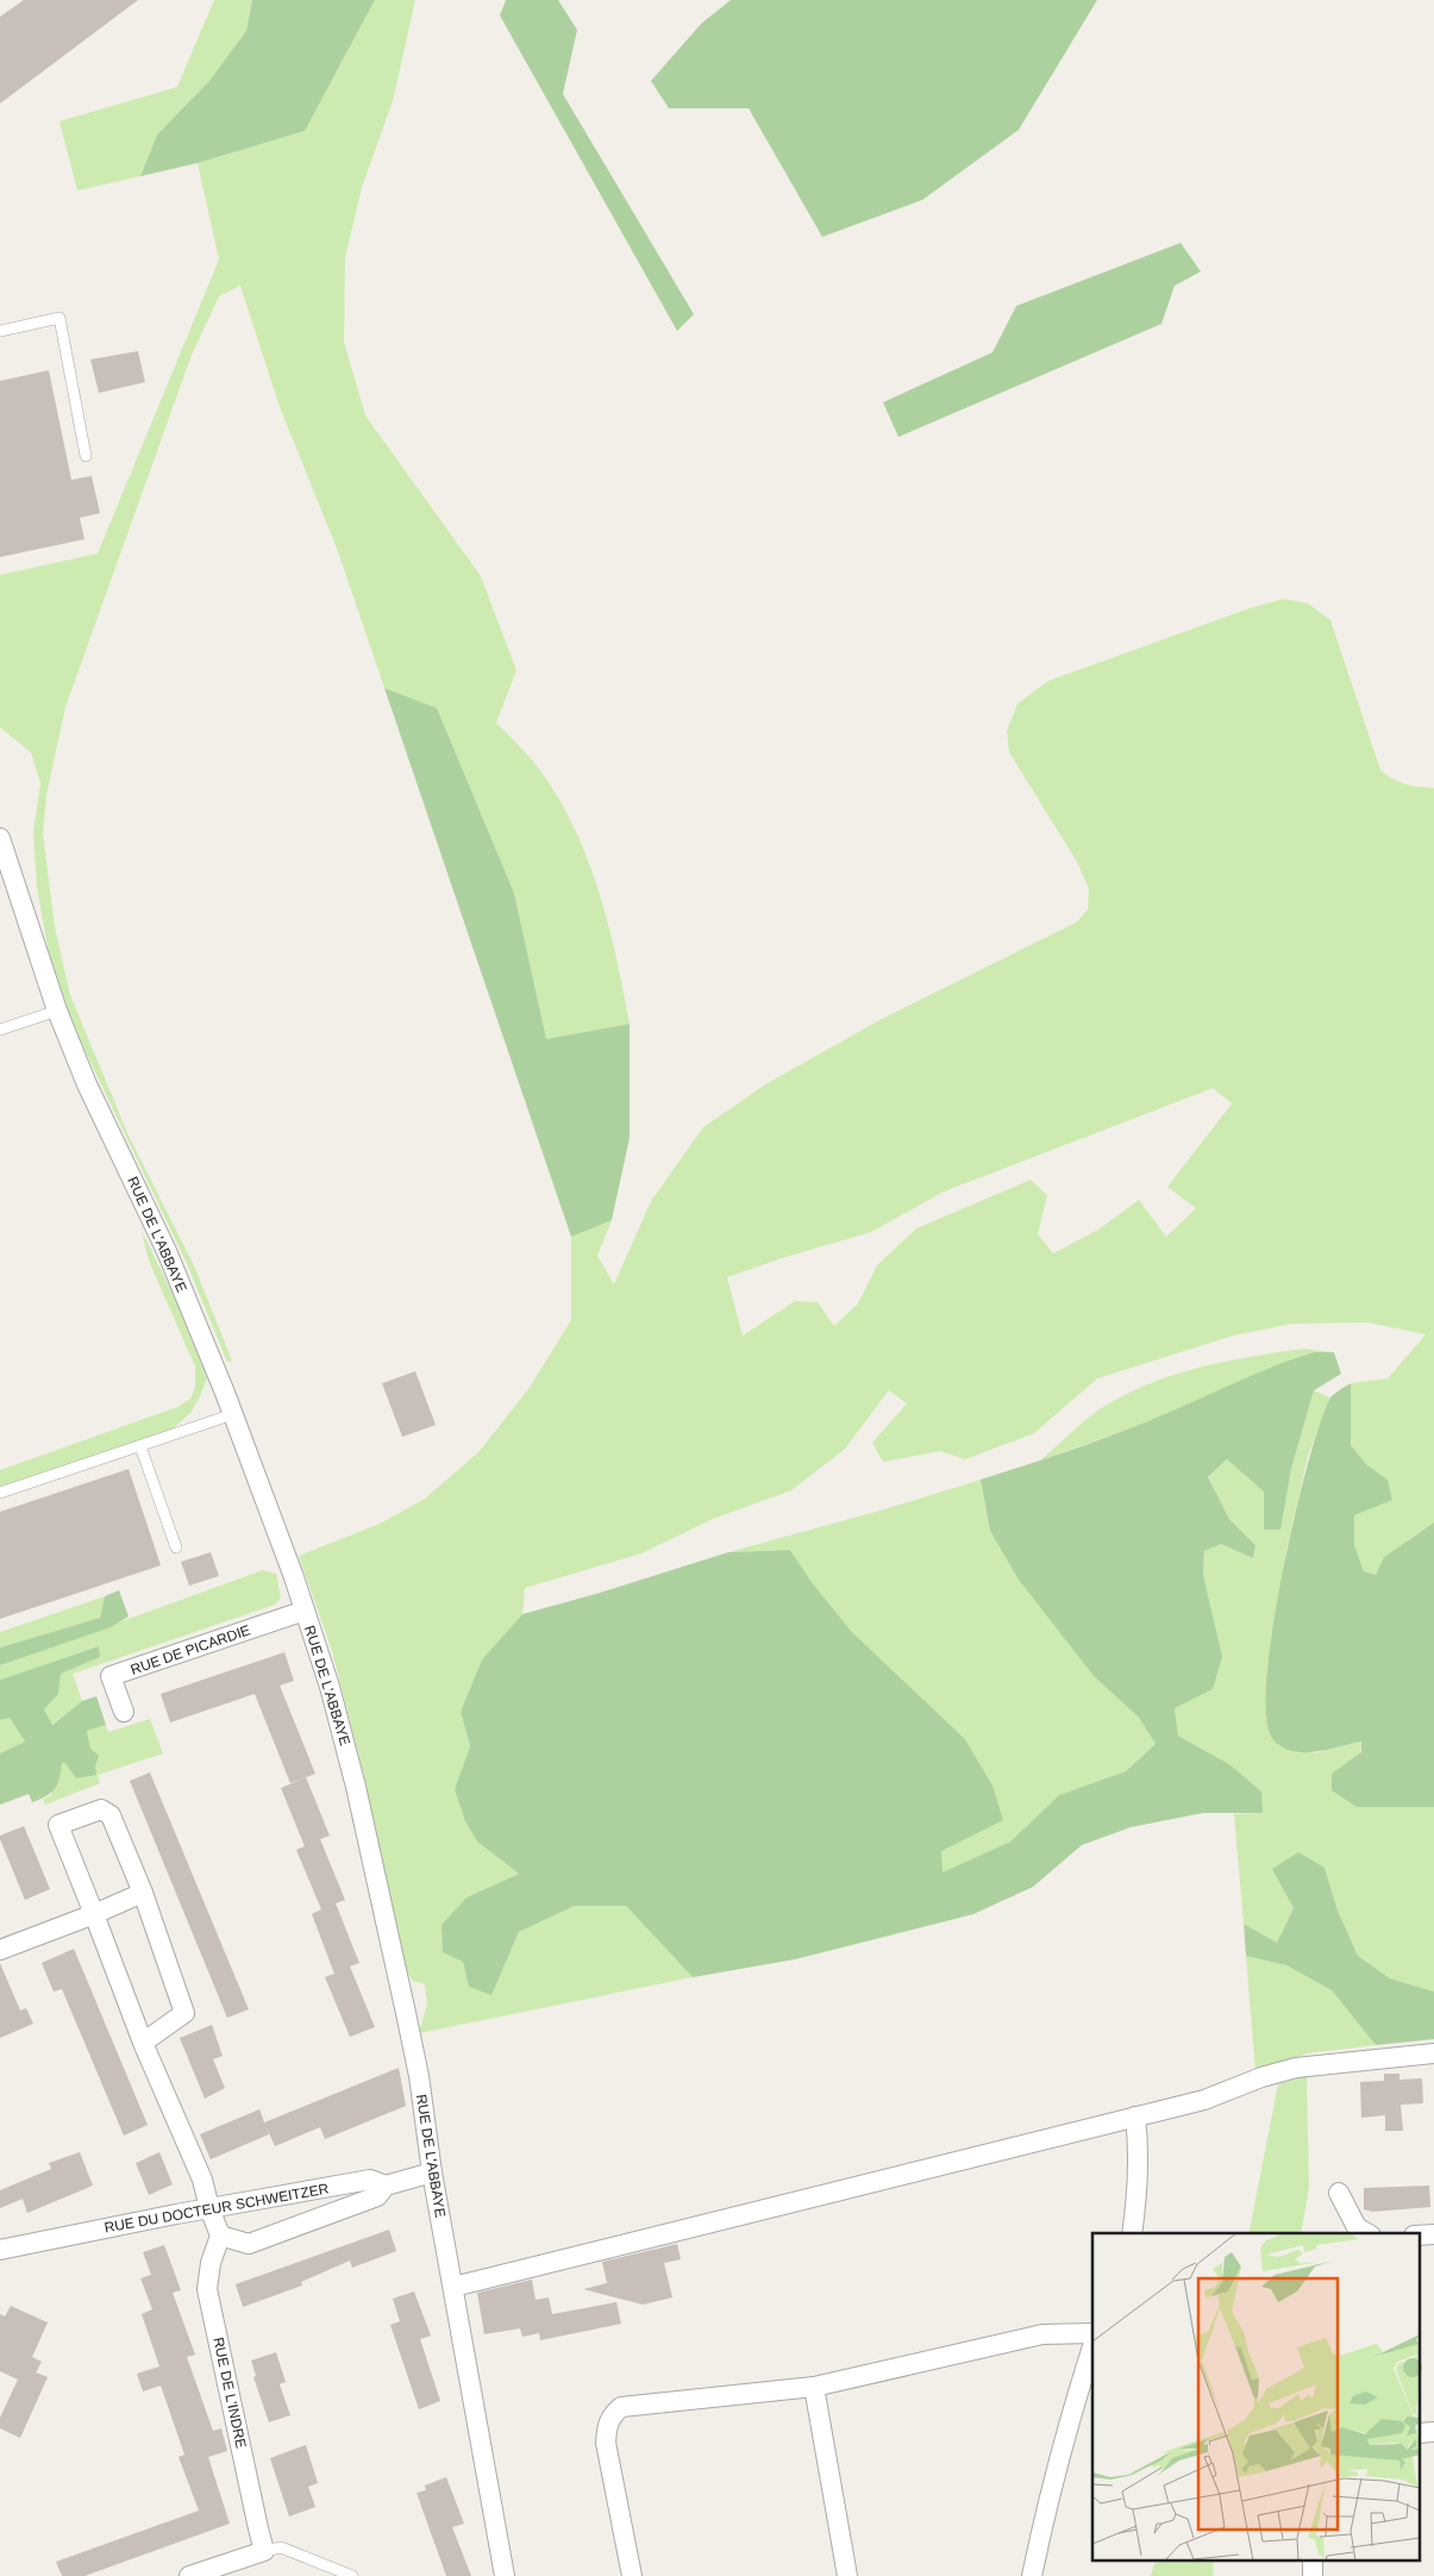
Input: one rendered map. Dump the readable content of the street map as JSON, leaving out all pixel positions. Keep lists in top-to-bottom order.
{
  "streets": {
    "street": [
      "RUE DE L'ABBAYE",
      "RUE DE PICARDIE",
      "RUE DU DOCTEUR SCHWEITZER",
      "RUE DE L'INDRE"
    ]
  },
  "crossings": [
    ["RUE DE L'ABBAYE", "RUE DE PICARDIE"],
    ["RUE DE L'ABBAYE", "RUE DU DOCTEUR SCHWEITZER"]
  ]
}
